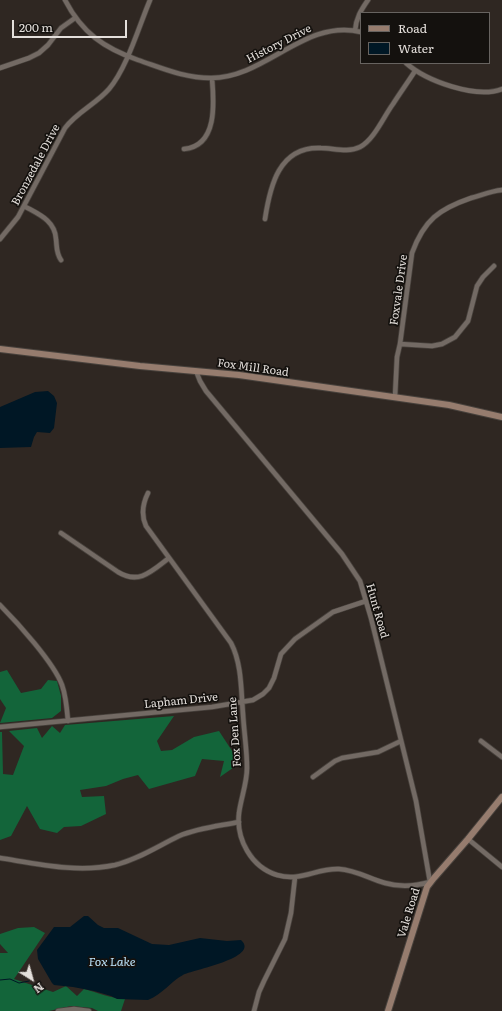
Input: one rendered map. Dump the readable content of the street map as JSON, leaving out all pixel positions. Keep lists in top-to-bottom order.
{
  "streets": {
    "main road": ["Fox Mill Road", "Vale Road"],
    "street": [
      "History Drive",
      "Bronzedale Drive",
      "Foxvale Drive",
      "Hunt Road",
      "Lapham Drive",
      "Fox Den Lane"
    ]
  },
  "crossings": [
    ["History Drive", "Bronzedale Drive"],
    ["Foxvale Drive", "Fox Mill Road"],
    ["Fox Mill Road", "Hunt Road"],
    ["Hunt Road", "Lapham Drive"],
    ["Hunt Road", "Fox Den Lane"],
    ["Hunt Road", "Vale Road"],
    ["Lapham Drive", "Fox Den Lane"],
    ["Fox Den Lane", "Vale Road"]
  ],
  "water": ["Fox Lake"],
  "legend": ["Road", "Water"],
  "scale_bar": "200 m",
  "north": "bottom right"
}
